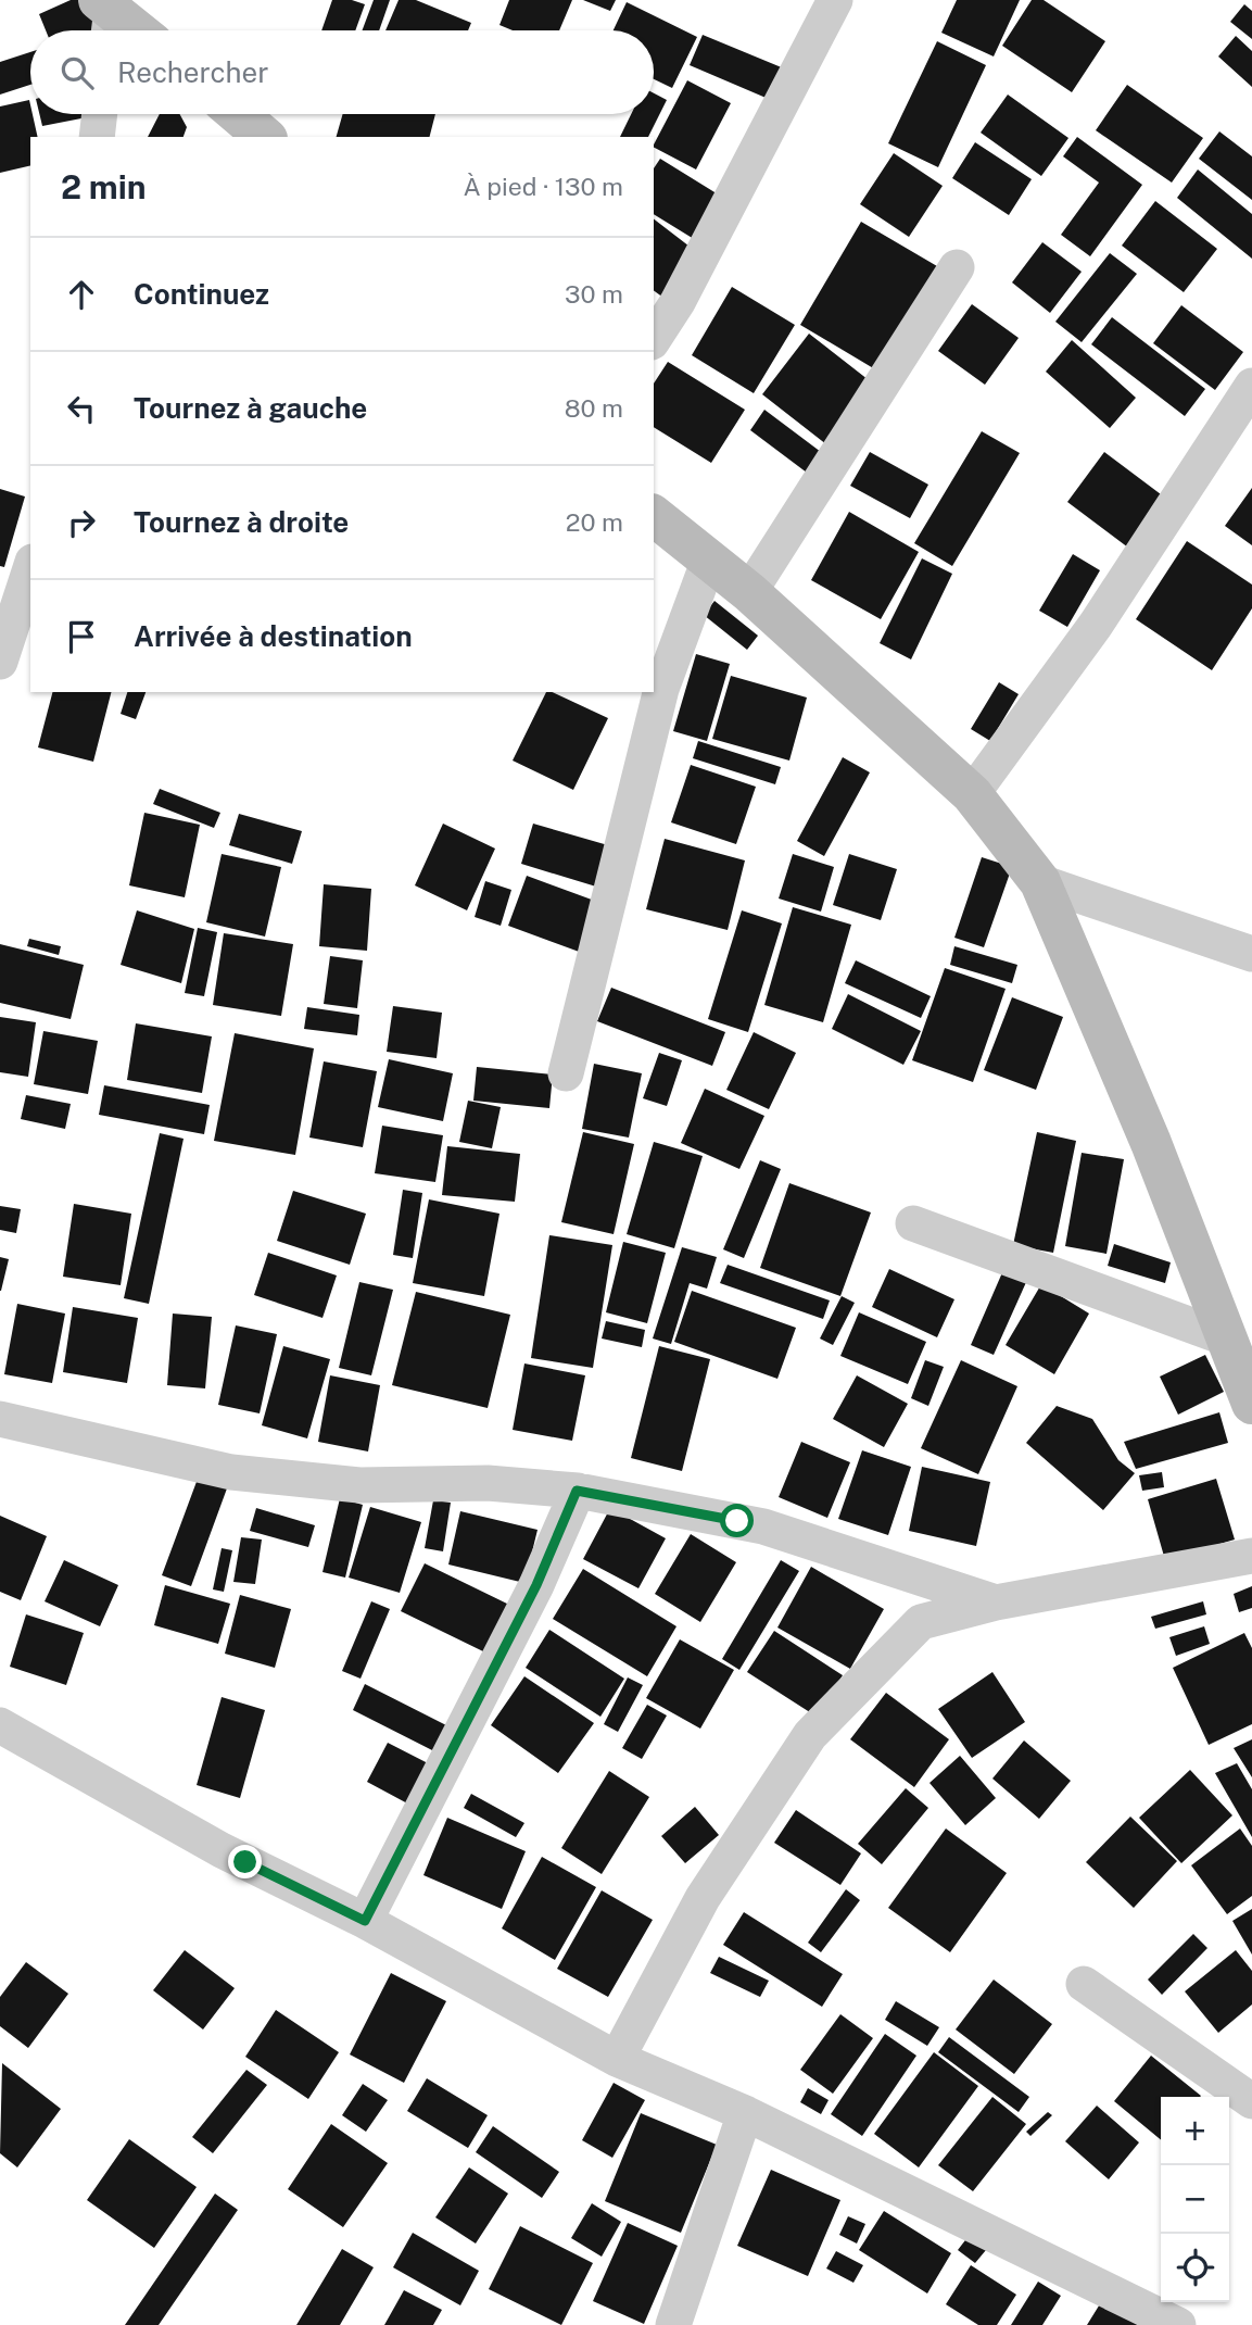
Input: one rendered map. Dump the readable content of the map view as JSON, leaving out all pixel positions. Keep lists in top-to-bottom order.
{
  "page": {
    "search": "Rechercher",
    "heading": ["2 min", "À pied · 130 m"],
    "list": [
      ["Continuez", "30 m"],
      ["Tournez à gauche", "80 m"],
      ["Tournez à droite", "20 m"],
      "Arrivée à destination"
    ],
    "map_buttons": ["+", "−"]
  }
}
